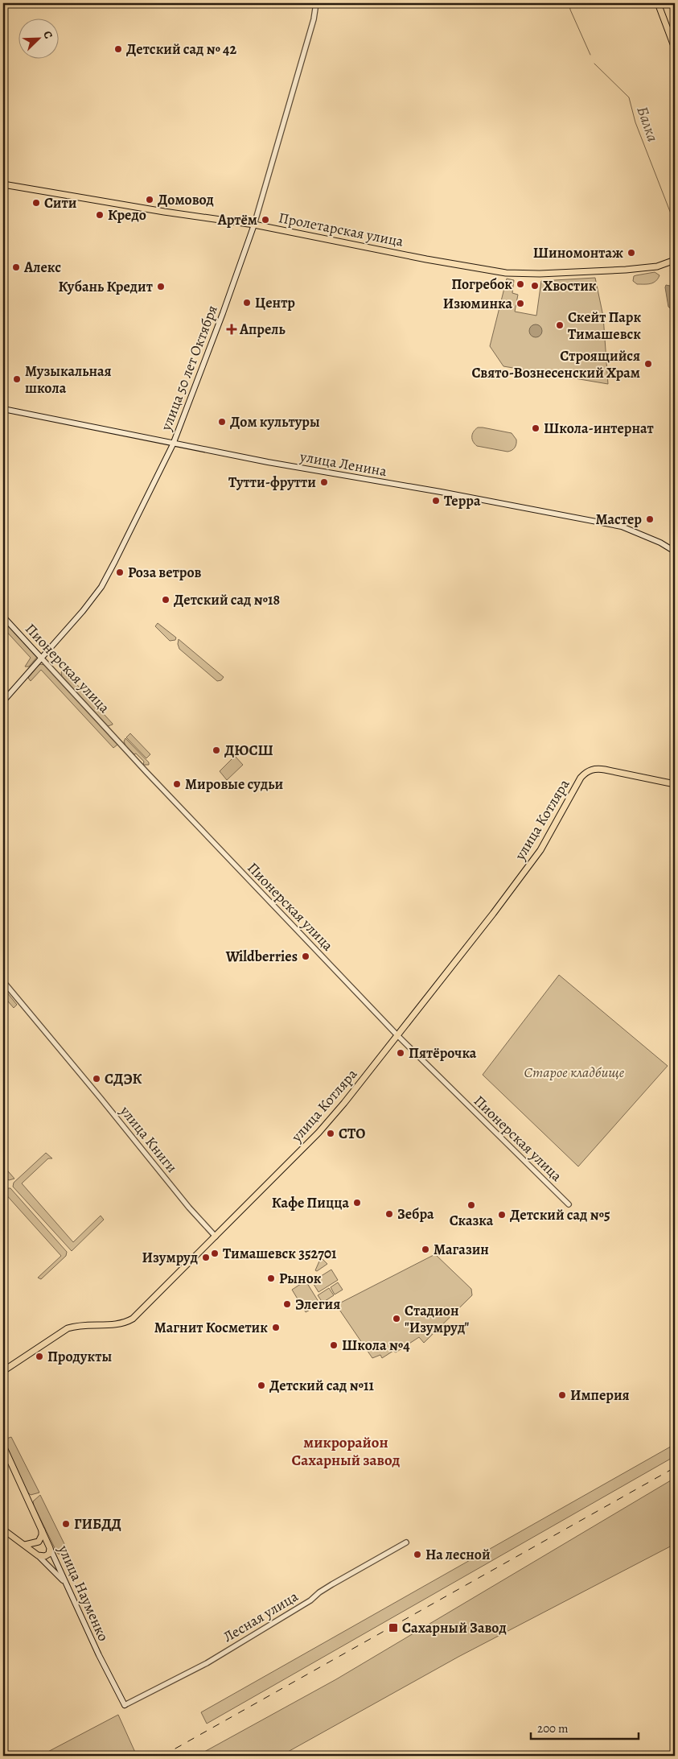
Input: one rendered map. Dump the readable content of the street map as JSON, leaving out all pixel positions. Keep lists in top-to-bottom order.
{
  "streets": {
    "main road": [
      "Пролетарская улица",
      "улица 50 лет Октября",
      "улица Ленина",
      "Пионерская улица",
      "улица Котляра",
      "улица Науменко"
    ],
    "street": ["улица Книги", "Лесная улица"]
  },
  "crossings": [
    ["Пролетарская улица", "улица 50 лет Октября"],
    ["улица 50 лет Октября", "улица Ленина"],
    ["улица 50 лет Октября", "Пионерская улица"],
    ["Пионерская улица", "улица Котляра"],
    ["улица Котляра", "улица Книги"],
    ["улица Науменко", "Лесная улица"]
  ],
  "districts": ["микрорайон Сахарный завод"],
  "water": ["Балка"],
  "parks": ["Старое кладбище"],
  "places": {
    "other": [
      "Детский сад № 42",
      "Домовод",
      "Сити",
      "Кредо",
      "Артём",
      "Шиномонтаж",
      "Алекс",
      "Погребок",
      "Хвостик",
      "Кубань Кредит",
      "Центр",
      "Изюминка",
      "Скейт Парк Тимашевск",
      "Строящийся Свято-Вознесенский Храм",
      "Музыкальная школа",
      "Дом культуры",
      "Школа-интернат",
      "Тутти-фрутти",
      "Терра",
      "Мастер",
      "Роза ветров",
      "Детский сад №18",
      "ДЮСШ",
      "Мировые судьи",
      "Wildberries",
      "Пятёрочка",
      "СДЭК",
      "СТО",
      "Кафе Пицца",
      "Сказка",
      "Зебра",
      "Детский сад №5",
      "Магазин",
      "Тимашевск 352701",
      "Изумруд",
      "Рынок",
      "Элегия",
      "Стадион \"Изумруд\"",
      "Магнит Косметик",
      "Школа №4",
      "Продукты",
      "Детский сад №11",
      "Империя",
      "ГИБДД",
      "На лесной"
    ],
    "health": ["Апрель"],
    "transit": ["Сахарный Завод"]
  },
  "scale_bar": "200 m",
  "north": "top right"
}
